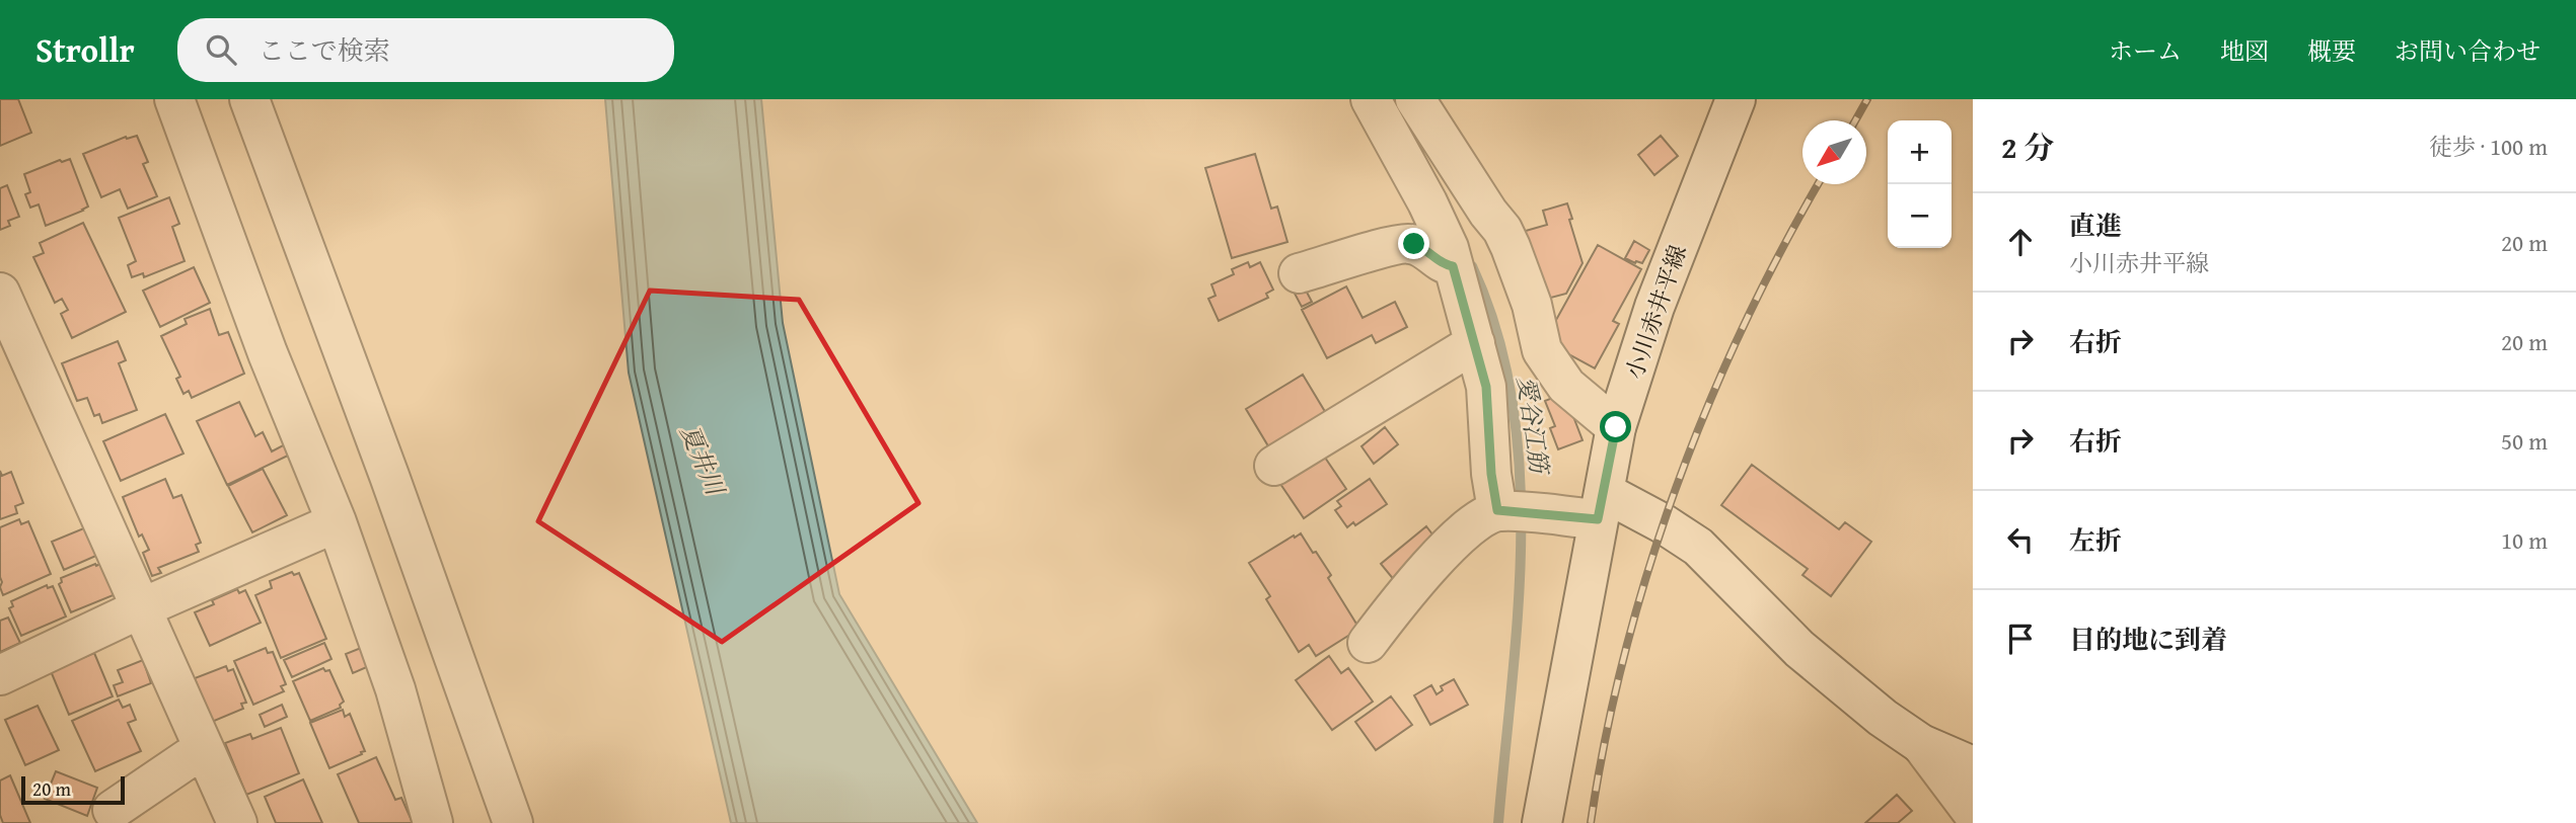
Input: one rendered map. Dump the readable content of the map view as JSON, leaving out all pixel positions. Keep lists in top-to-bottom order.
{
  "streets": {
    "street": ["小川赤井平線"]
  },
  "water": ["愛谷江筋", "夏井川"],
  "scale_bar": "20 m",
  "north": "bottom left",
  "page": {
    "header": "Strollr",
    "search": "ここで検索",
    "nav": [
      "ホーム",
      "地図",
      "概要",
      "お問い合わせ"
    ],
    "heading": ["2 分", "徒歩 · 100 m"],
    "map_buttons": ["+", "−"],
    "list": [
      ["直進", "小川赤井平線", "20 m"],
      ["右折", "20 m"],
      ["右折", "50 m"],
      ["左折", "10 m"],
      "目的地に到着"
    ],
    "scale": "20 m"
  }
}
